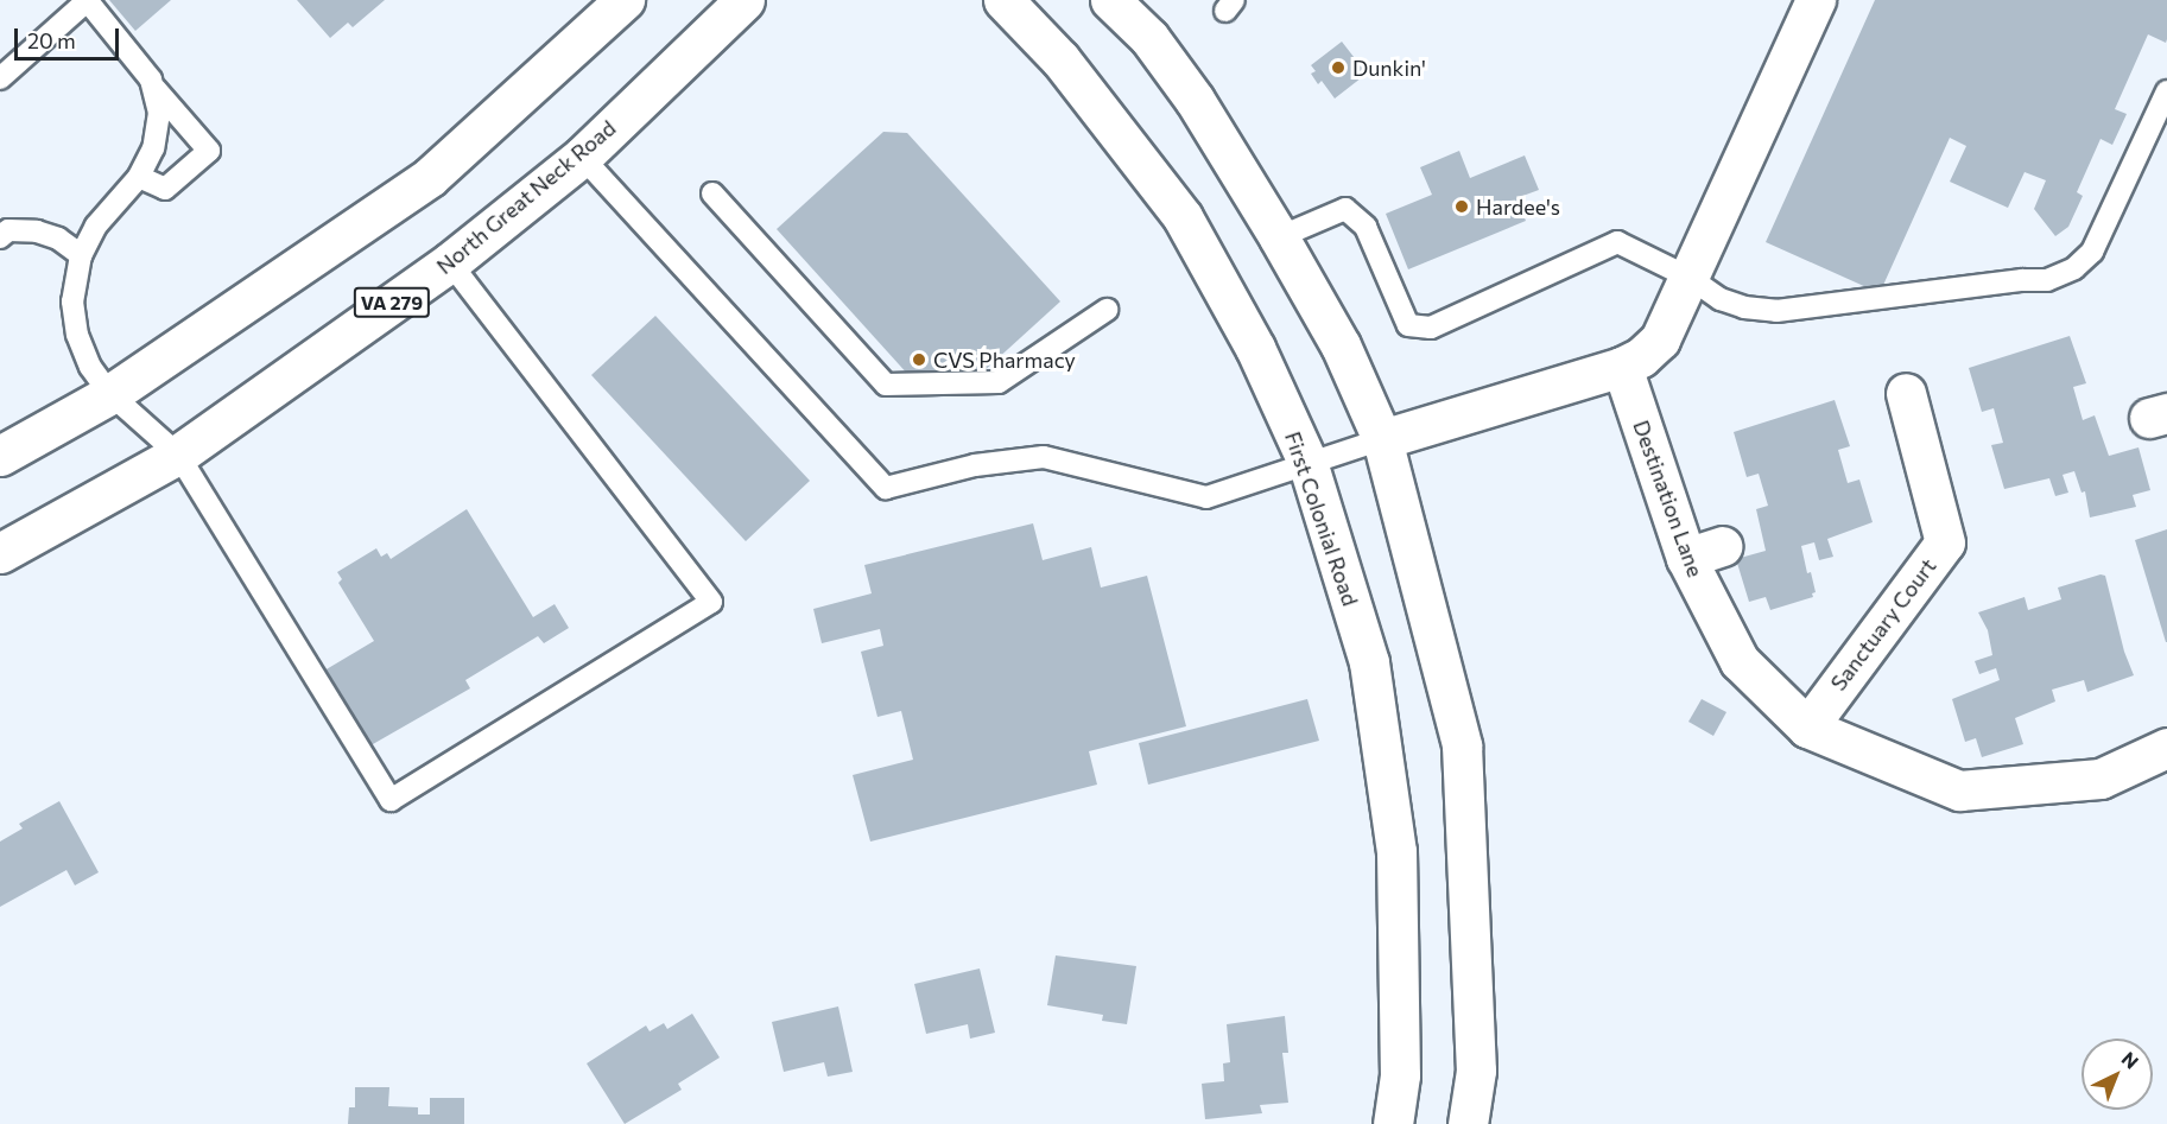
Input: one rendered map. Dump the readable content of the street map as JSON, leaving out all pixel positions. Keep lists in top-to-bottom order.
{
  "streets": {
    "main road": [
      "North Great Neck Road",
      "VA 279",
      "Destination Lane",
      "First Colonial Road",
      "Sanctuary Court"
    ]
  },
  "crossings": [
    ["Destination Lane", "Sanctuary Court"]
  ],
  "places": ["Dunkin'", "Hardee's", "CVS Pharmacy"],
  "scale_bar": "20 m",
  "north": "top right"
}
